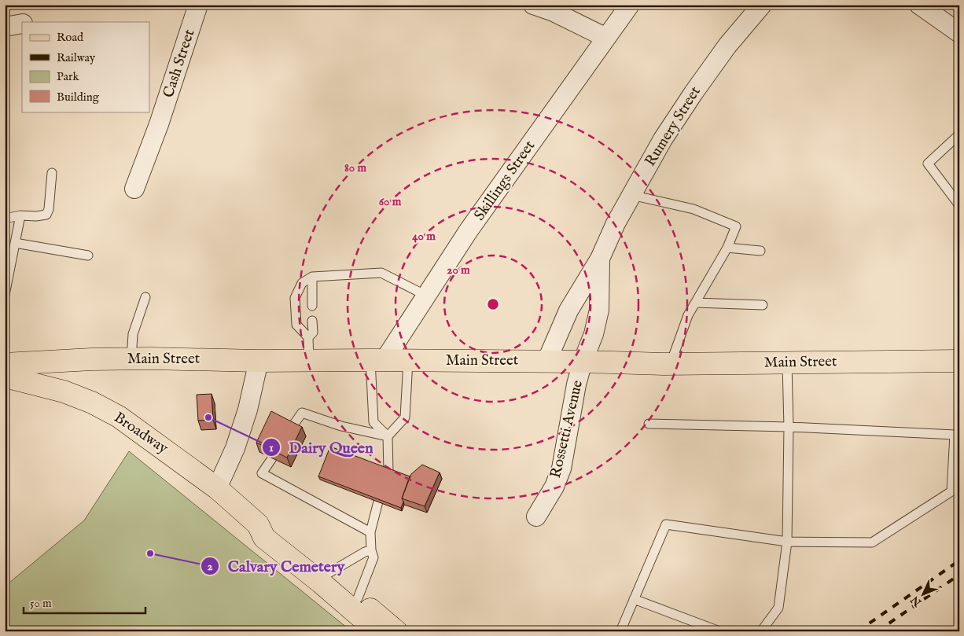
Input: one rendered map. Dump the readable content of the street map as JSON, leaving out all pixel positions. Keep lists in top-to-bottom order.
{
  "streets": {
    "main road": ["Main Street", "Broadway"],
    "street": [
      "Cash Street",
      "Rumery Street",
      "Skillings Street",
      "Rossetti Avenue"
    ]
  },
  "crossings": [
    ["Rumery Street", "Main Street"],
    ["Rumery Street", "Rossetti Avenue"],
    ["Skillings Street", "Main Street"],
    ["Main Street", "Rossetti Avenue"]
  ],
  "places": ["Dairy Queen", "Calvary Cemetery"],
  "legend": [
    "Road",
    "Railway",
    "Park",
    "Building"
  ],
  "scale_bar": "50 m",
  "north": "bottom left",
  "rings": [
    "80 m",
    "60 m",
    "40 m",
    "20 m"
  ]
}
